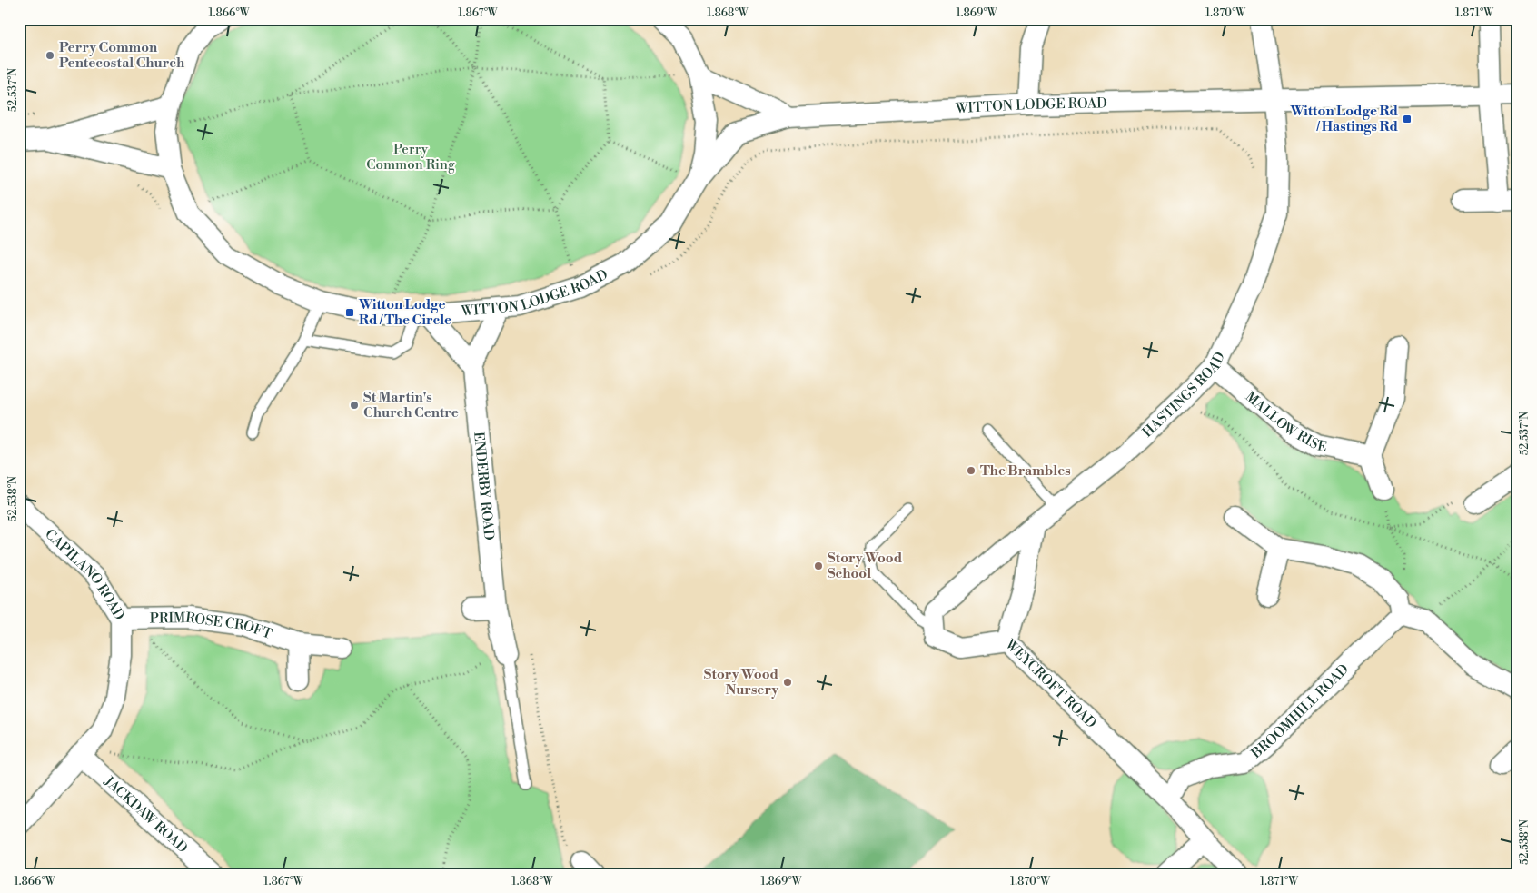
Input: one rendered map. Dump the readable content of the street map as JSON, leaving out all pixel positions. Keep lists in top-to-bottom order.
{
  "streets": {
    "street": [
      "WITTON LODGE ROAD",
      "HASTINGS ROAD",
      "MALLOW RISE",
      "ENDERBY ROAD",
      "CAPILANO ROAD",
      "PRIMROSE CROFT",
      "WEYCROFT ROAD",
      "BROOMHILL ROAD",
      "JACKDAW ROAD"
    ]
  },
  "crossings": [
    ["WITTON LODGE ROAD", "HASTINGS ROAD"],
    ["HASTINGS ROAD", "MALLOW RISE"],
    ["CAPILANO ROAD", "PRIMROSE CROFT"],
    ["CAPILANO ROAD", "JACKDAW ROAD"],
    ["WEYCROFT ROAD", "BROOMHILL ROAD"]
  ],
  "parks": ["Perry Common Ring"],
  "places": {
    "other": [
      "Perry Common Pentecostal Church",
      "St Martin's Church Centre",
      "The Brambles",
      "Story Wood School",
      "Story Wood Nursery"
    ],
    "transit": ["Witton Lodge Rd / Hastings Rd", "Witton Lodge Rd / The Circle"]
  },
  "coordinates": [
    "1.866°W",
    "1.867°W",
    "1.868°W",
    "1.869°W",
    "1.870°W",
    "1.871°W",
    "52.537°N",
    "52.538°N"
  ]
}
